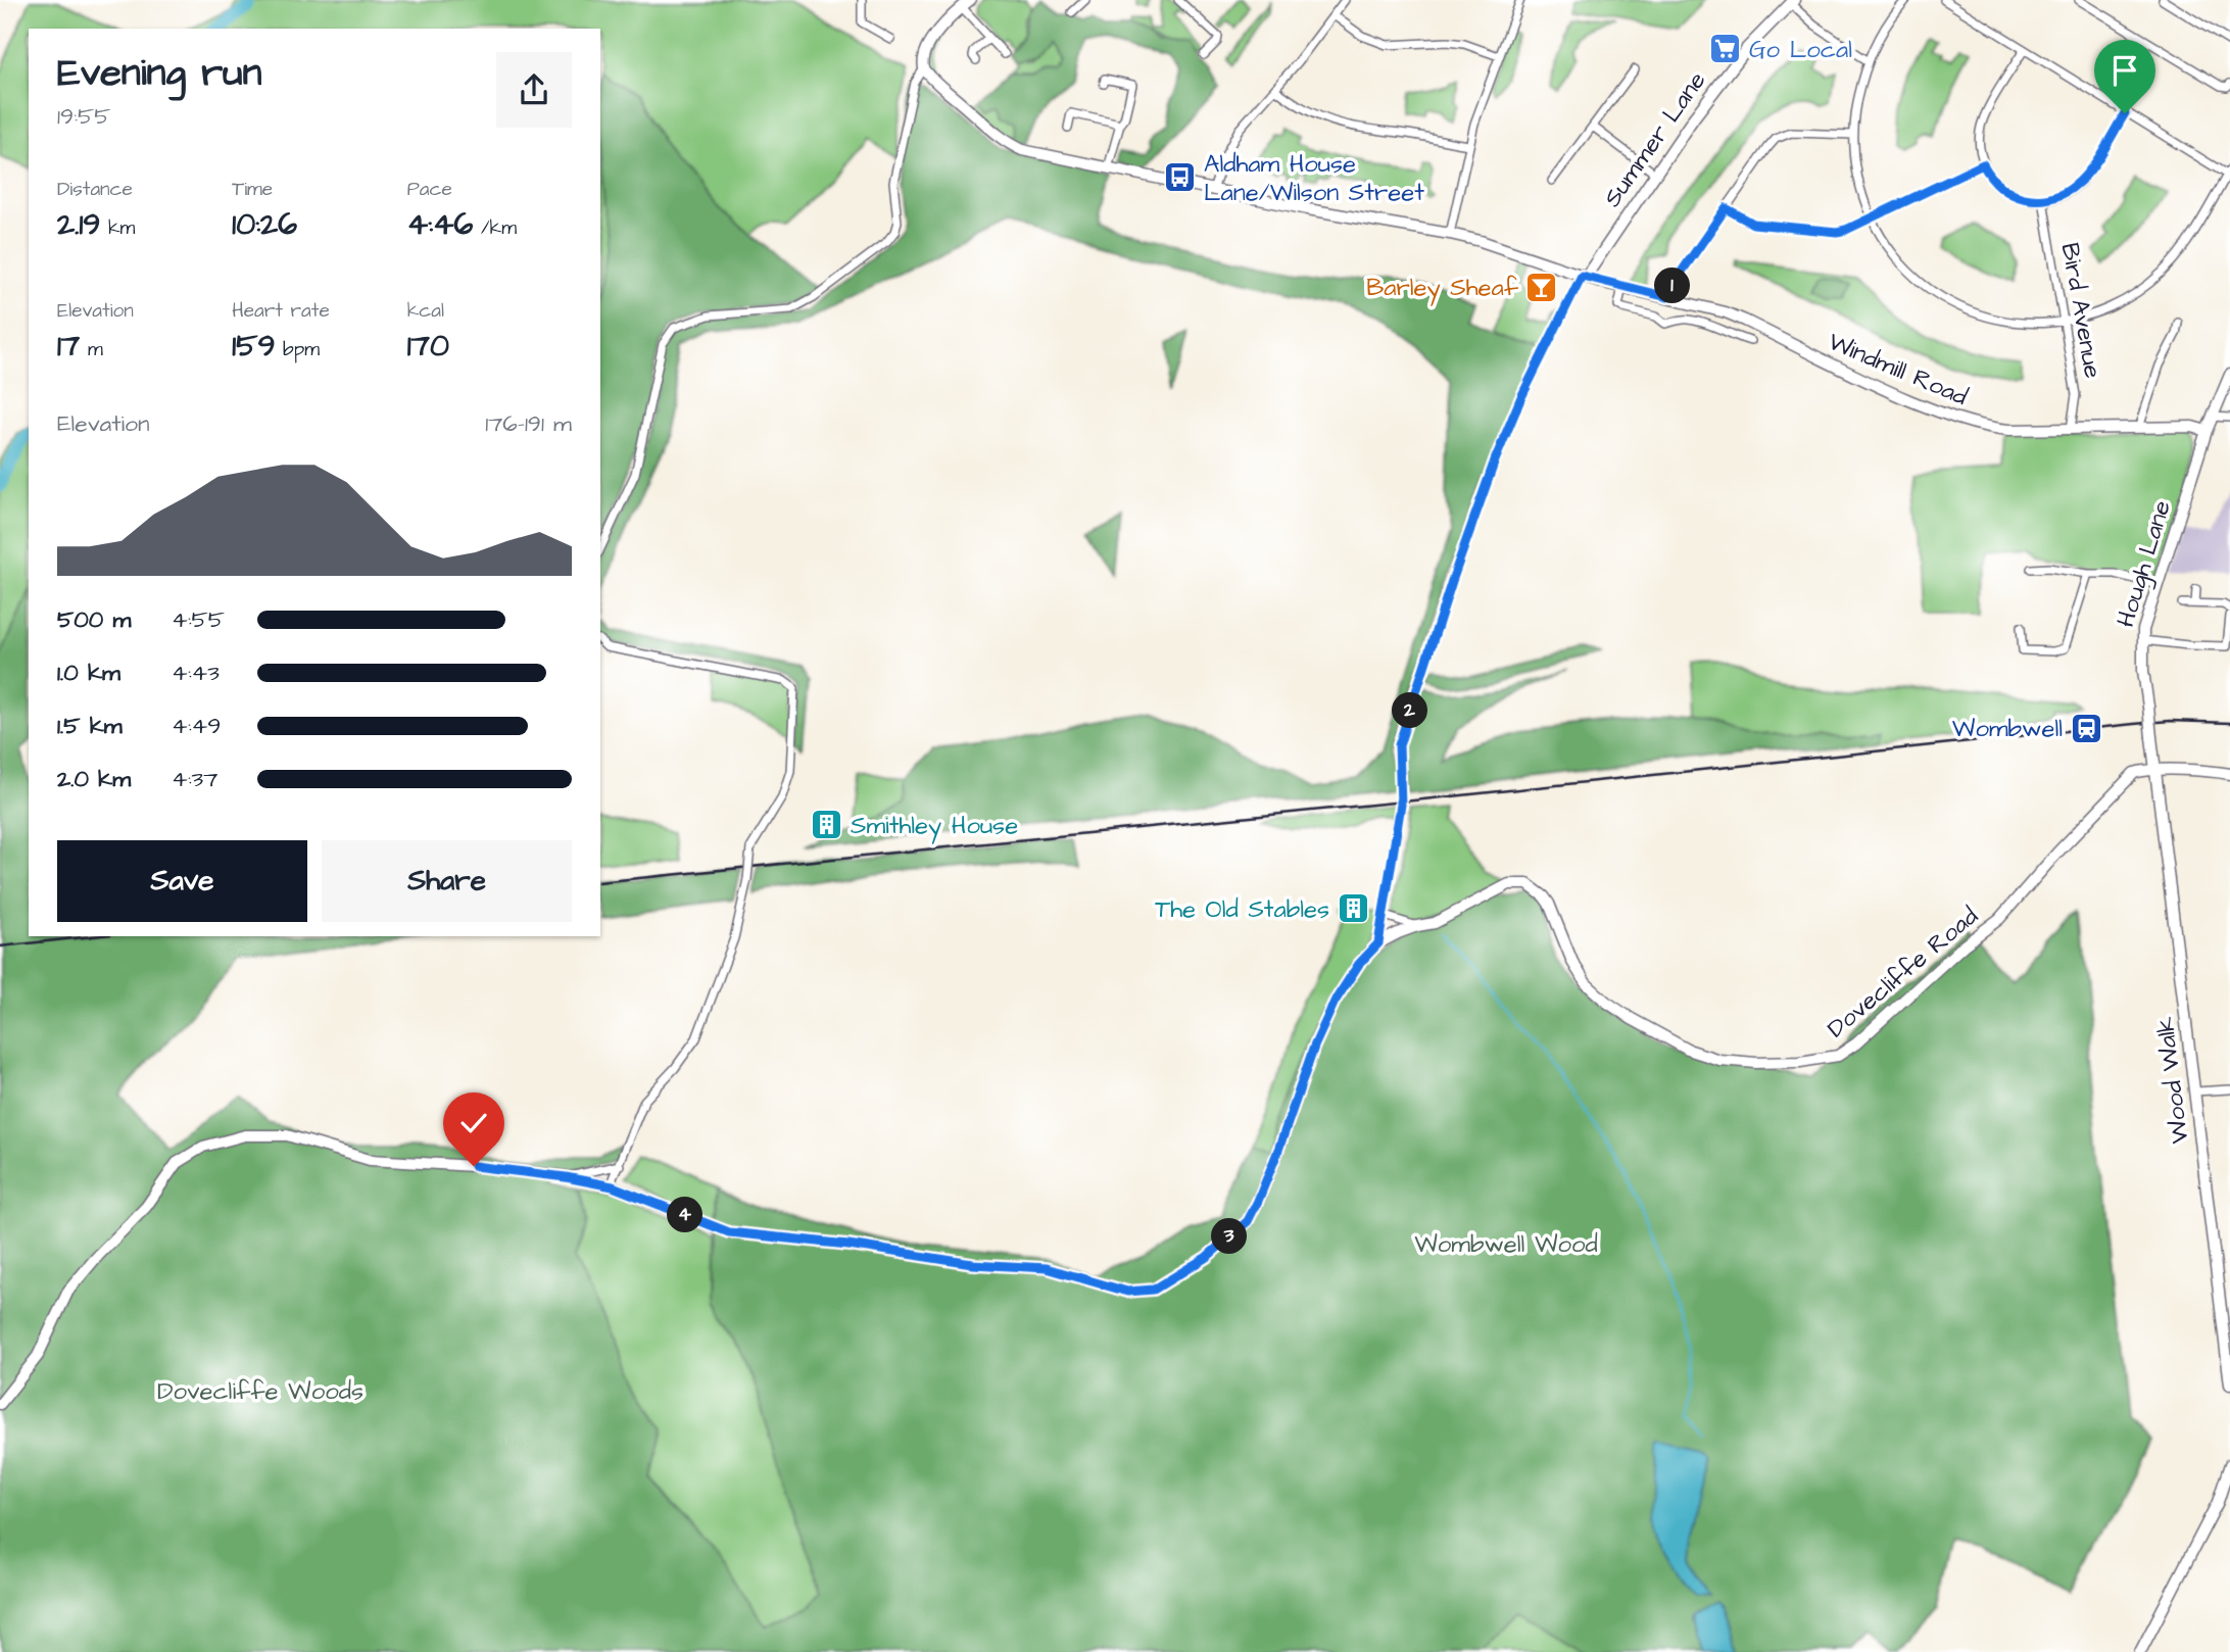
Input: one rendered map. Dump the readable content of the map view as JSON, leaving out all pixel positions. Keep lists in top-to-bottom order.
{
  "streets": {
    "street": [
      "Summer Lane",
      "Bird Avenue",
      "Windmill Road",
      "Hough Lane",
      "Dovecliffe Road",
      "Wood Walk"
    ]
  },
  "crossings": [
    ["Summer Lane", "Windmill Road"],
    ["Bird Avenue", "Windmill Road"],
    ["Windmill Road", "Hough Lane"],
    ["Hough Lane", "Dovecliffe Road"],
    ["Hough Lane", "Wood Walk"],
    ["Dovecliffe Road", "Wood Walk"]
  ],
  "parks": ["Wombwell Wood", "Dovecliffe Woods"],
  "places": {
    "supermarket": ["Go Local"],
    "bus stop": ["Aldham House Lane/Wilson Street"],
    "bar": ["Barley Sheaf"],
    "station": ["Wombwell"],
    "building": ["Smithley House", "The Old Stables"]
  },
  "page": {
    "heading": ["Evening run", "19:55"],
    "stats": [
      ["Distance", "2.19 km"],
      ["Time", "10:26"],
      ["Pace", "4:46 /km"],
      ["Elevation", "17 m"],
      ["Heart rate", "159 bpm"],
      ["kcal", "170"]
    ],
    "pins": [
      "1",
      "2",
      "4",
      "3"
    ],
    "chart": ["Elevation", "176–191 m"],
    "list": [
      {
        "name": "500 m",
        "note": "4:55"
      },
      {
        "name": "1.0 km",
        "note": "4:43"
      },
      {
        "name": "1.5 km",
        "note": "4:49"
      },
      {
        "name": "2.0 km",
        "note": "4:37"
      }
    ],
    "buttons": ["Save", "Share"]
  }
}
